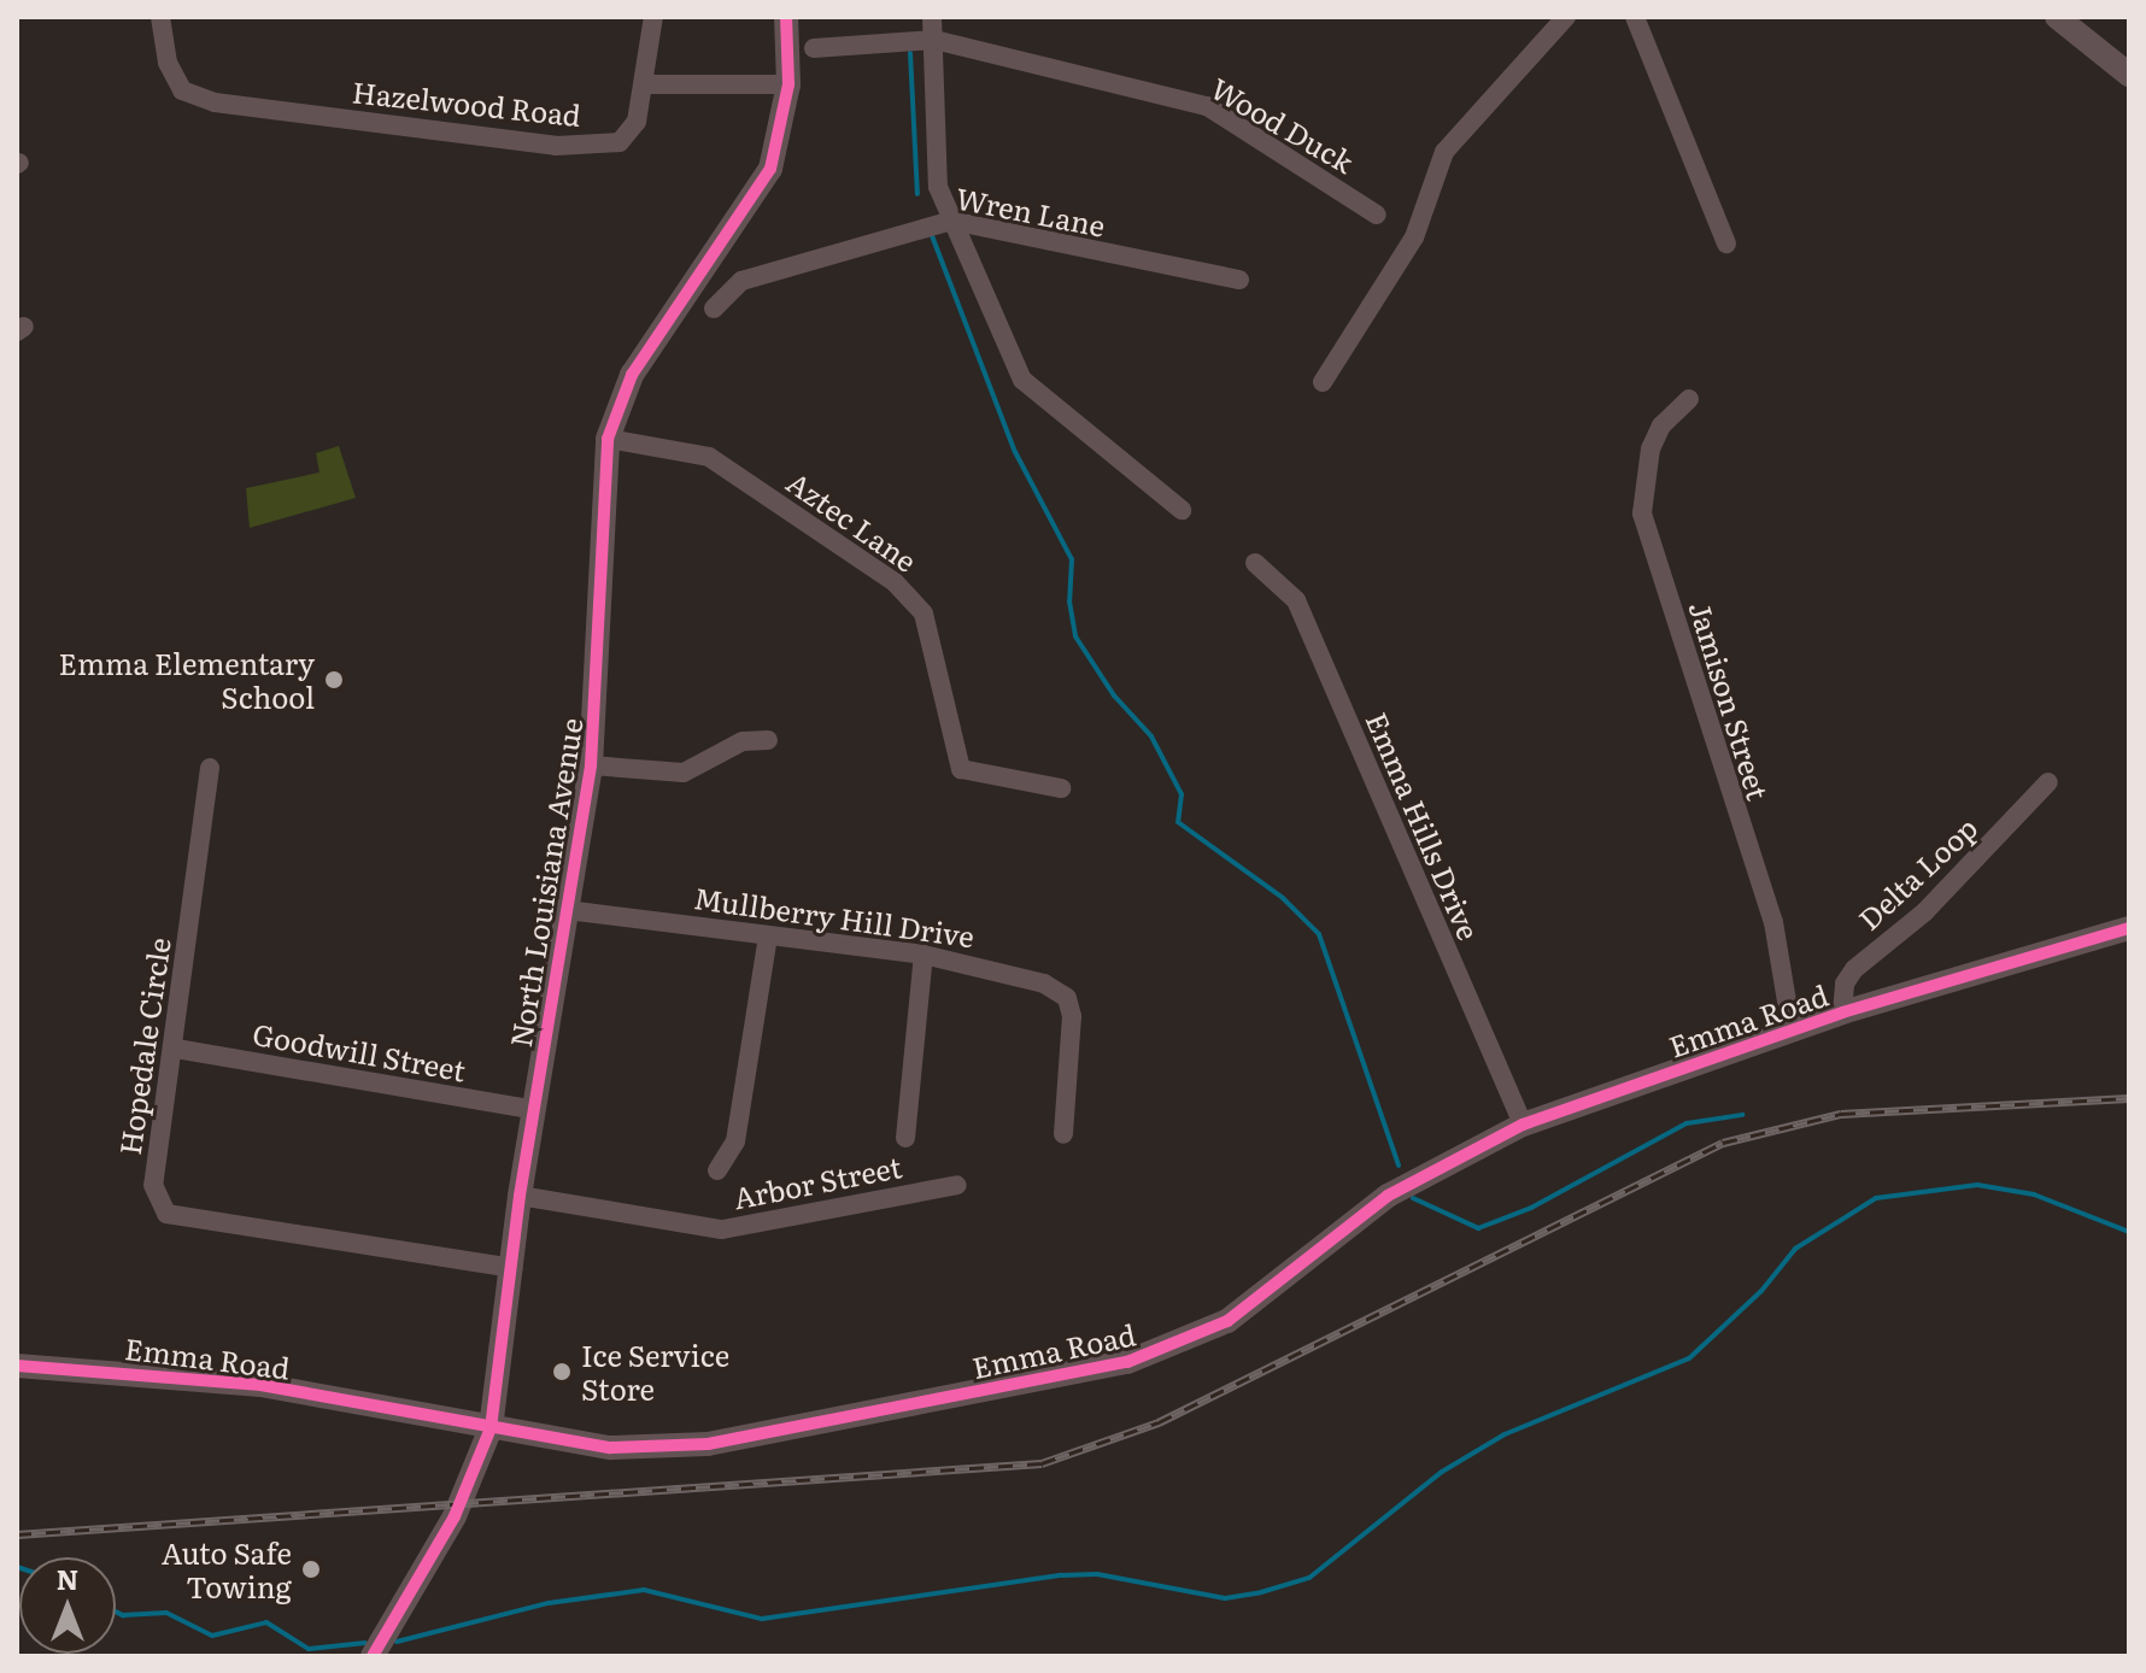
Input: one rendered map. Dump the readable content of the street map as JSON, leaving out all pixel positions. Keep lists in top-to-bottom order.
{
  "streets": {
    "street": [
      "Hazelwood Road",
      "Wood Duck",
      "Wren Lane",
      "Aztec Lane",
      "Jamison Street",
      "Emma Hills Drive",
      "Delta Loop",
      "North Louisiana Avenue",
      "Mullberry Hill Drive",
      "Emma Road",
      "Hopedale Circle",
      "Goodwill Street",
      "Arbor Street"
    ]
  },
  "crossings": [
    ["Aztec Lane", "North Louisiana Avenue"],
    ["Jamison Street", "Emma Road"],
    ["Emma Hills Drive", "Emma Road"],
    ["Delta Loop", "Emma Road"],
    ["North Louisiana Avenue", "Mullberry Hill Drive"],
    ["North Louisiana Avenue", "Emma Road"],
    ["North Louisiana Avenue", "Hopedale Circle"],
    ["North Louisiana Avenue", "Goodwill Street"],
    ["North Louisiana Avenue", "Arbor Street"],
    ["Hopedale Circle", "Goodwill Street"]
  ],
  "places": ["Emma Elementary School", "Ice Service Store", "Auto Safe Towing"],
  "north": "top"
}
